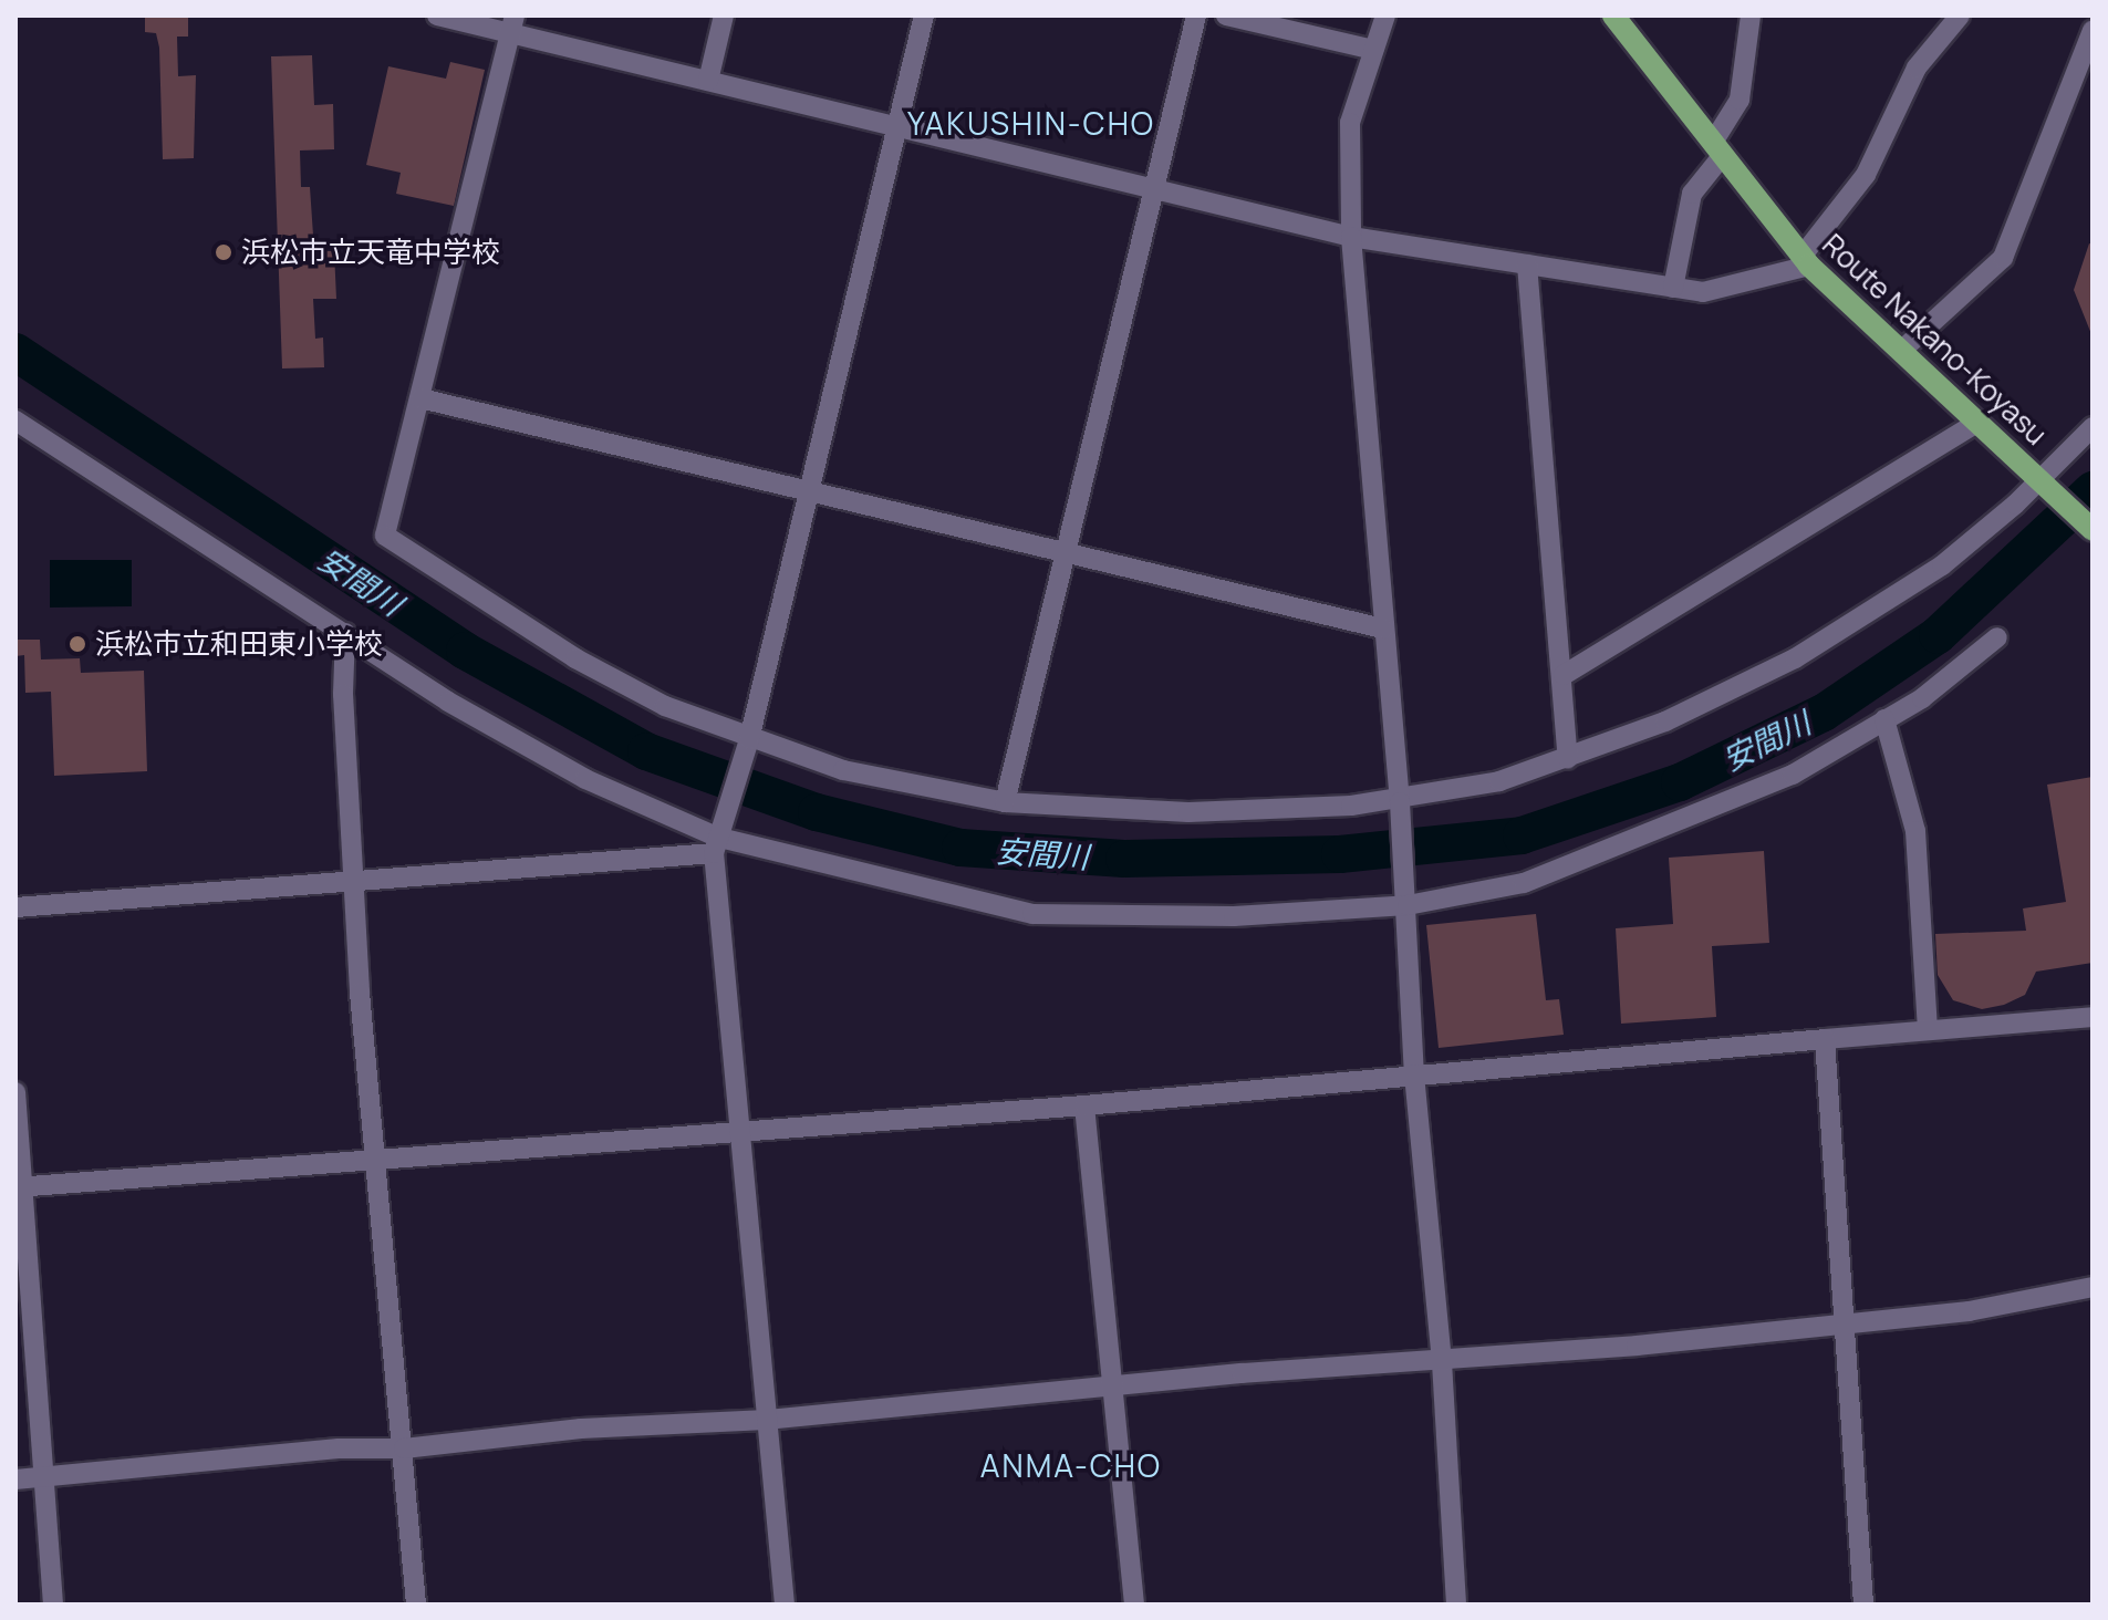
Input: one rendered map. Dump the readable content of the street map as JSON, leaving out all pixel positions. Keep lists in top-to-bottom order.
{
  "streets": {
    "main road": ["Route Nakano-Koyasu"]
  },
  "districts": ["YAKUSHIN-CHO", "ANMA-CHO"],
  "water": ["安間川"],
  "places": ["浜松市立天竜中学校", "浜松市立和田東小学校"]
}
